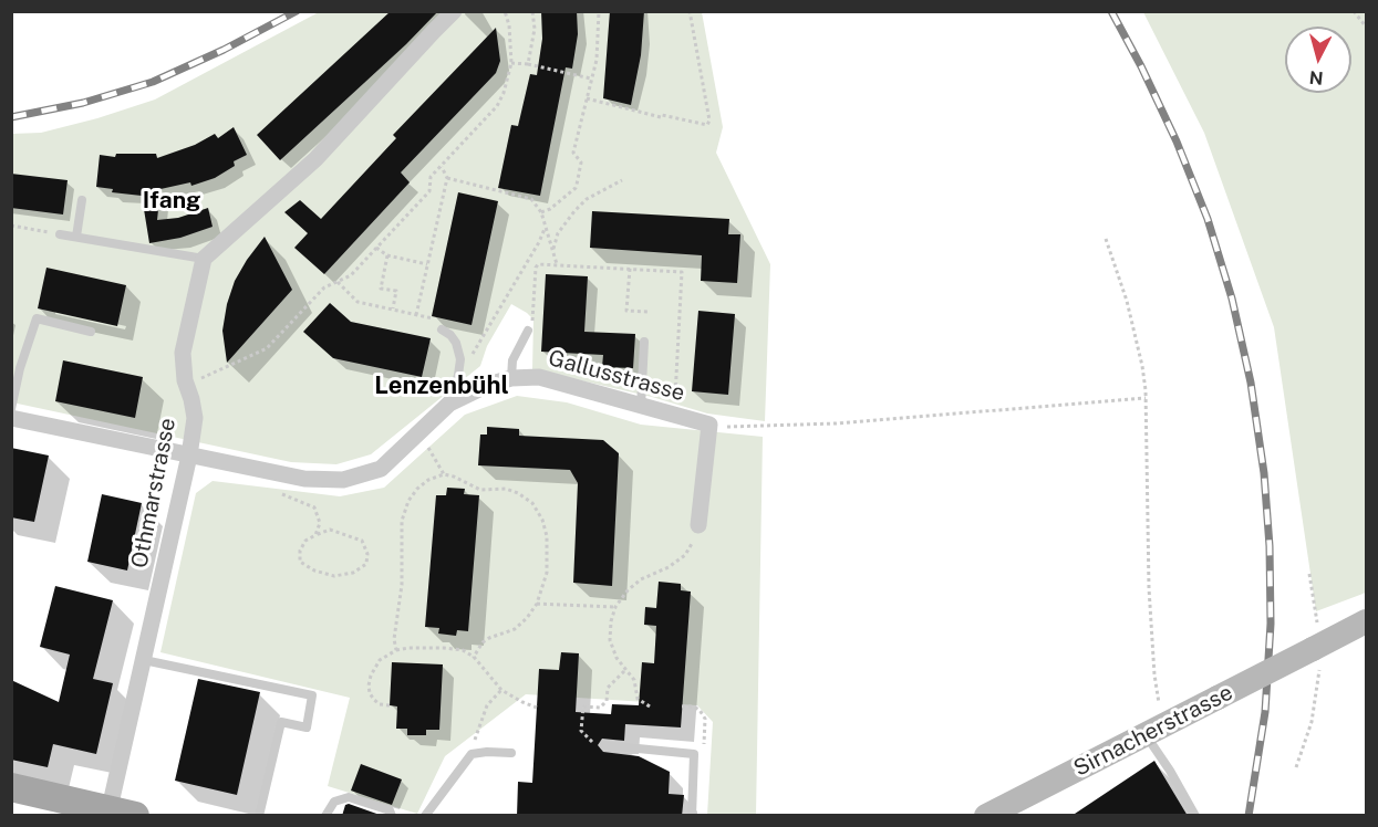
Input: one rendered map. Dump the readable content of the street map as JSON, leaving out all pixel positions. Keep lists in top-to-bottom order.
{
  "streets": {
    "main road": ["Sirnacherstrasse"],
    "street": ["Gallusstrasse", "Othmarstrasse"]
  },
  "crossings": [
    ["Gallusstrasse", "Othmarstrasse"]
  ],
  "districts": ["Ifang", "Lenzenbühl"],
  "north": "bottom"
}
